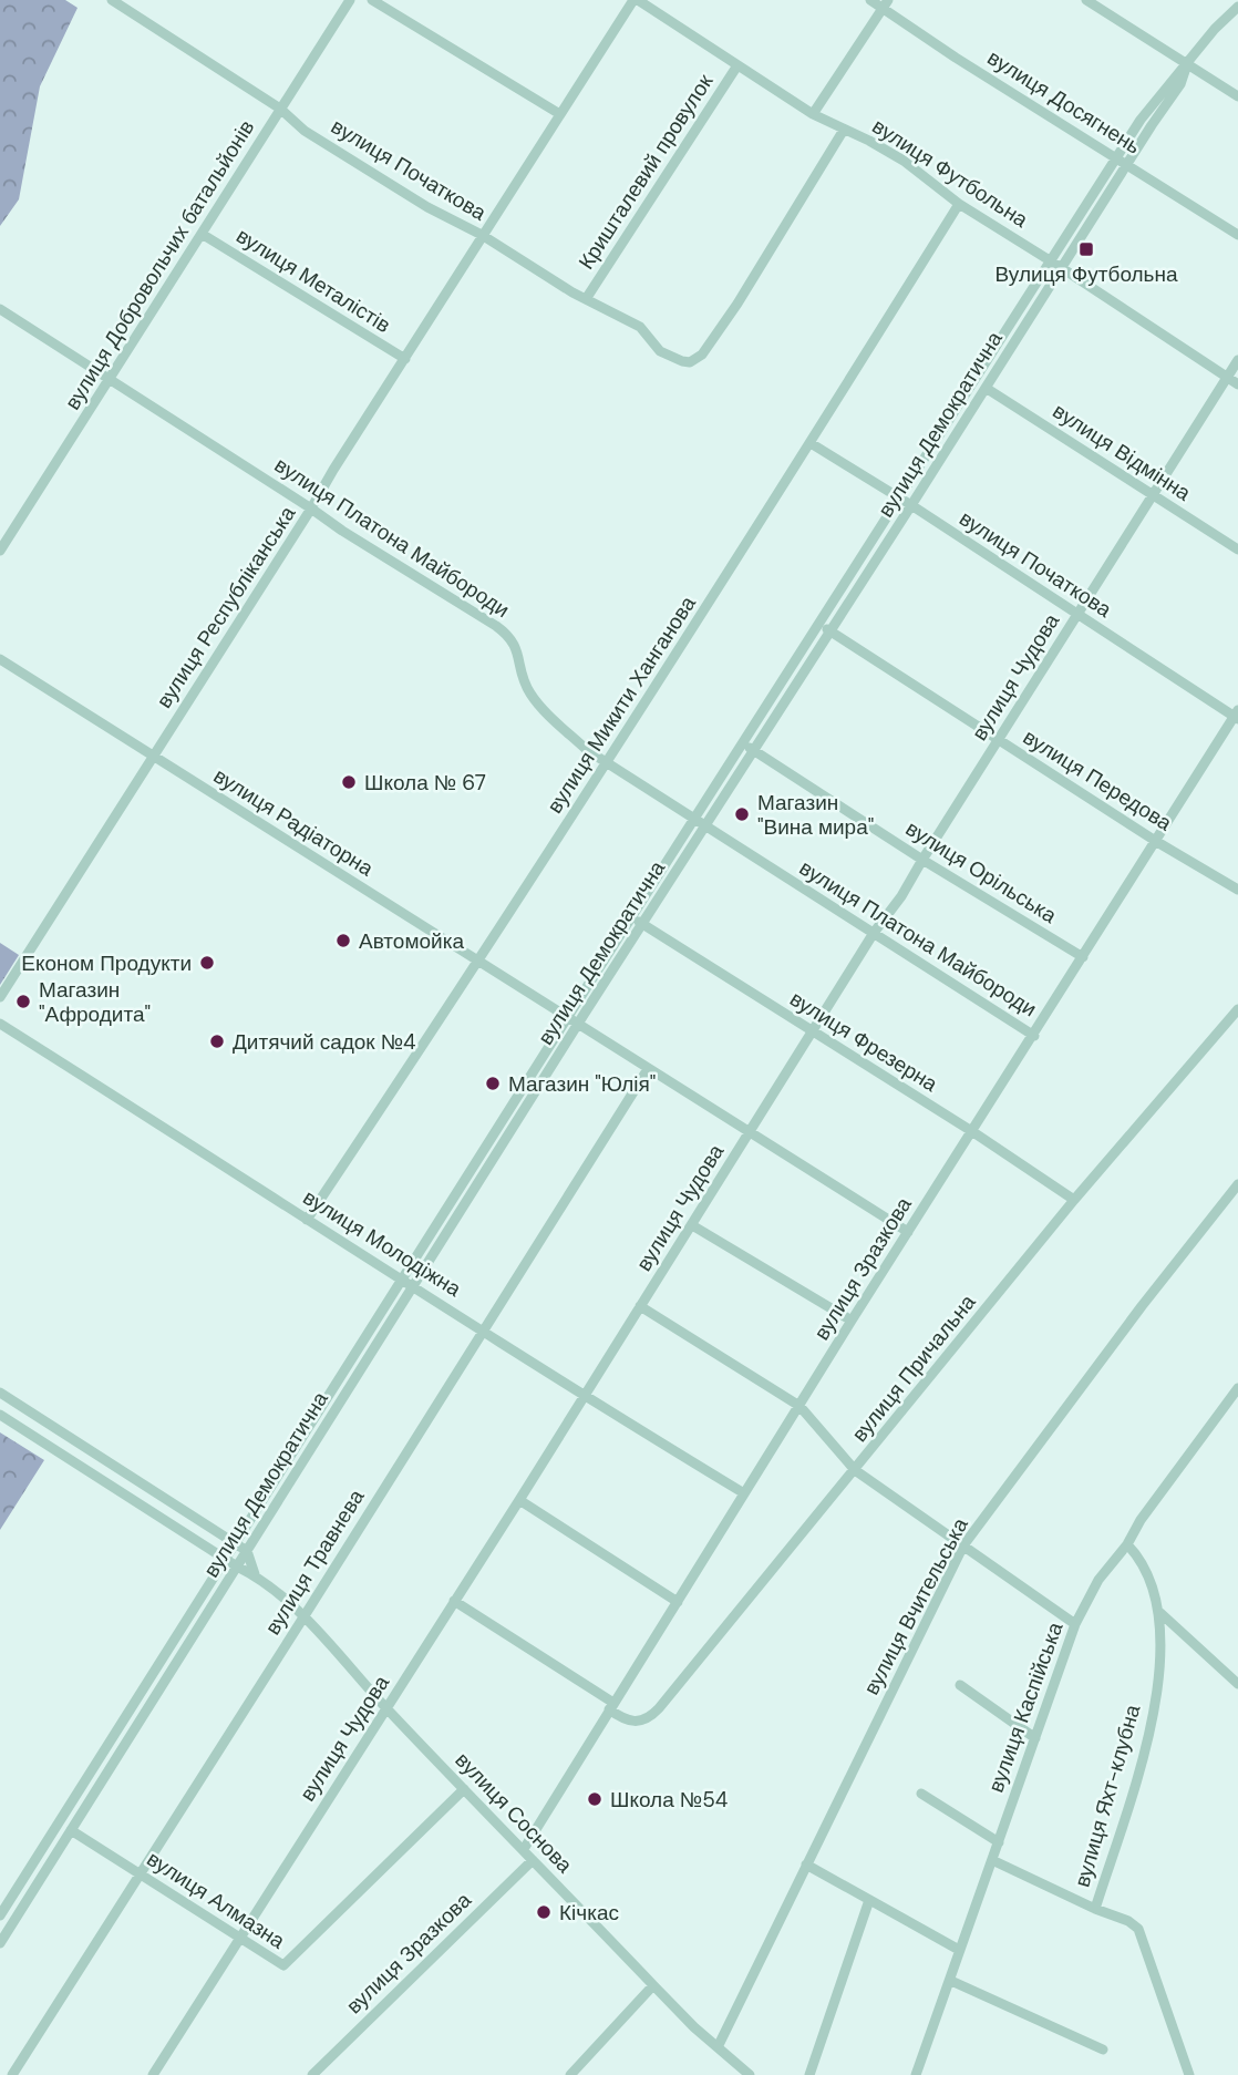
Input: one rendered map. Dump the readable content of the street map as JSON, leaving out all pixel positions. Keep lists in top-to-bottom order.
{
  "streets": {
    "street": [
      "вулиця Досягнень",
      "вулиця Початкова",
      "Кришталевий провулок",
      "вулиця Футбольна",
      "вулиця Добровольчих батальйонів",
      "вулиця Металістів",
      "вулиця Демократична",
      "вулиця Відмінна",
      "вулиця Платона Майбороди",
      "вулиця Республіканська",
      "вулиця Чудова",
      "вулиця Микити Ханганова",
      "вулиця Передова",
      "вулиця Радіаторна",
      "вулиця Орільська",
      "вулиця Фрезерна",
      "вулиця Молодіжна",
      "вулиця Зразкова",
      "вулиця Причальна",
      "вулиця Травнева",
      "вулиця Вчительська",
      "вулиця Каспійська",
      "вулиця Яхт-клубна",
      "вулиця Соснова",
      "вулиця Алмазна"
    ]
  },
  "crossings": [
    ["вулиця Досягнень", "вулиця Демократична"],
    ["вулиця Початкова", "Кришталевий провулок"],
    ["вулиця Початкова", "вулиця Футбольна"],
    ["вулиця Початкова", "вулиця Добровольчих батальйонів"],
    ["вулиця Початкова", "вулиця Демократична"],
    ["вулиця Початкова", "вулиця Республіканська"],
    ["вулиця Початкова", "вулиця Чудова"],
    ["вулиця Початкова", "вулиця Микити Ханганова"],
    ["вулиця Початкова", "вулиця Зразкова"],
    ["Кришталевий провулок", "вулиця Футбольна"],
    ["вулиця Футбольна", "вулиця Демократична"],
    ["вулиця Футбольна", "вулиця Республіканська"],
    ["вулиця Футбольна", "вулиця Чудова"],
    ["вулиця Футбольна", "вулиця Микити Ханганова"],
    ["вулиця Добровольчих батальйонів", "вулиця Металістів"],
    ["вулиця Добровольчих батальйонів", "вулиця Платона Майбороди"],
    ["вулиця Металістів", "вулиця Республіканська"],
    ["вулиця Демократична", "вулиця Відмінна"],
    ["вулиця Демократична", "вулиця Платона Майбороди"],
    ["вулиця Демократична", "вулиця Передова"],
    ["вулиця Демократична", "вулиця Радіаторна"],
    ["вулиця Демократична", "вулиця Орільська"],
    ["вулиця Демократична", "вулиця Фрезерна"],
    ["вулиця Демократична", "вулиця Молодіжна"],
    ["вулиця Демократична", "вулиця Алмазна"],
    ["вулиця Відмінна", "вулиця Чудова"],
    ["вулиця Платона Майбороди", "вулиця Республіканська"],
    ["вулиця Платона Майбороди", "вулиця Чудова"],
    ["вулиця Платона Майбороди", "вулиця Микити Ханганова"],
    ["вулиця Платона Майбороди", "вулиця Зразкова"],
    ["вулиця Республіканська", "вулиця Радіаторна"],
    ["вулиця Чудова", "вулиця Передова"],
    ["вулиця Чудова", "вулиця Орільська"],
    ["вулиця Чудова", "вулиця Фрезерна"],
    ["вулиця Чудова", "вулиця Молодіжна"],
    ["вулиця Чудова", "вулиця Причальна"],
    ["вулиця Чудова", "вулиця Соснова"],
    ["вулиця Чудова", "вулиця Алмазна"],
    ["вулиця Микити Ханганова", "вулиця Радіаторна"],
    ["вулиця Микити Ханганова", "вулиця Молодіжна"],
    ["вулиця Передова", "вулиця Зразкова"],
    ["вулиця Орільська", "вулиця Зразкова"],
    ["вулиця Фрезерна", "вулиця Зразкова"],
    ["вулиця Фрезерна", "вулиця Причальна"],
    ["вулиця Молодіжна", "вулиця Зразкова"],
    ["вулиця Молодіжна", "вулиця Травнева"],
    ["вулиця Зразкова", "вулиця Причальна"],
    ["вулиця Зразкова", "вулиця Соснова"],
    ["вулиця Травнева", "вулиця Соснова"],
    ["вулиця Травнева", "вулиця Алмазна"],
    ["вулиця Вчительська", "вулиця Соснова"],
    ["вулиця Каспійська", "вулиця Яхт-клубна"],
    ["вулиця Соснова", "вулиця Алмазна"]
  ],
  "places": {
    "transit": ["Вулиця Футбольна"],
    "other": [
      "Школа № 67",
      "Магазин \"Вина мира\"",
      "Автомойка",
      "Економ Продукти",
      "Магазин \"Афродита\"",
      "Дитячий садок №4",
      "Магазин \"Юлія\"",
      "Школа №54",
      "Кічкас"
    ]
  }
}
